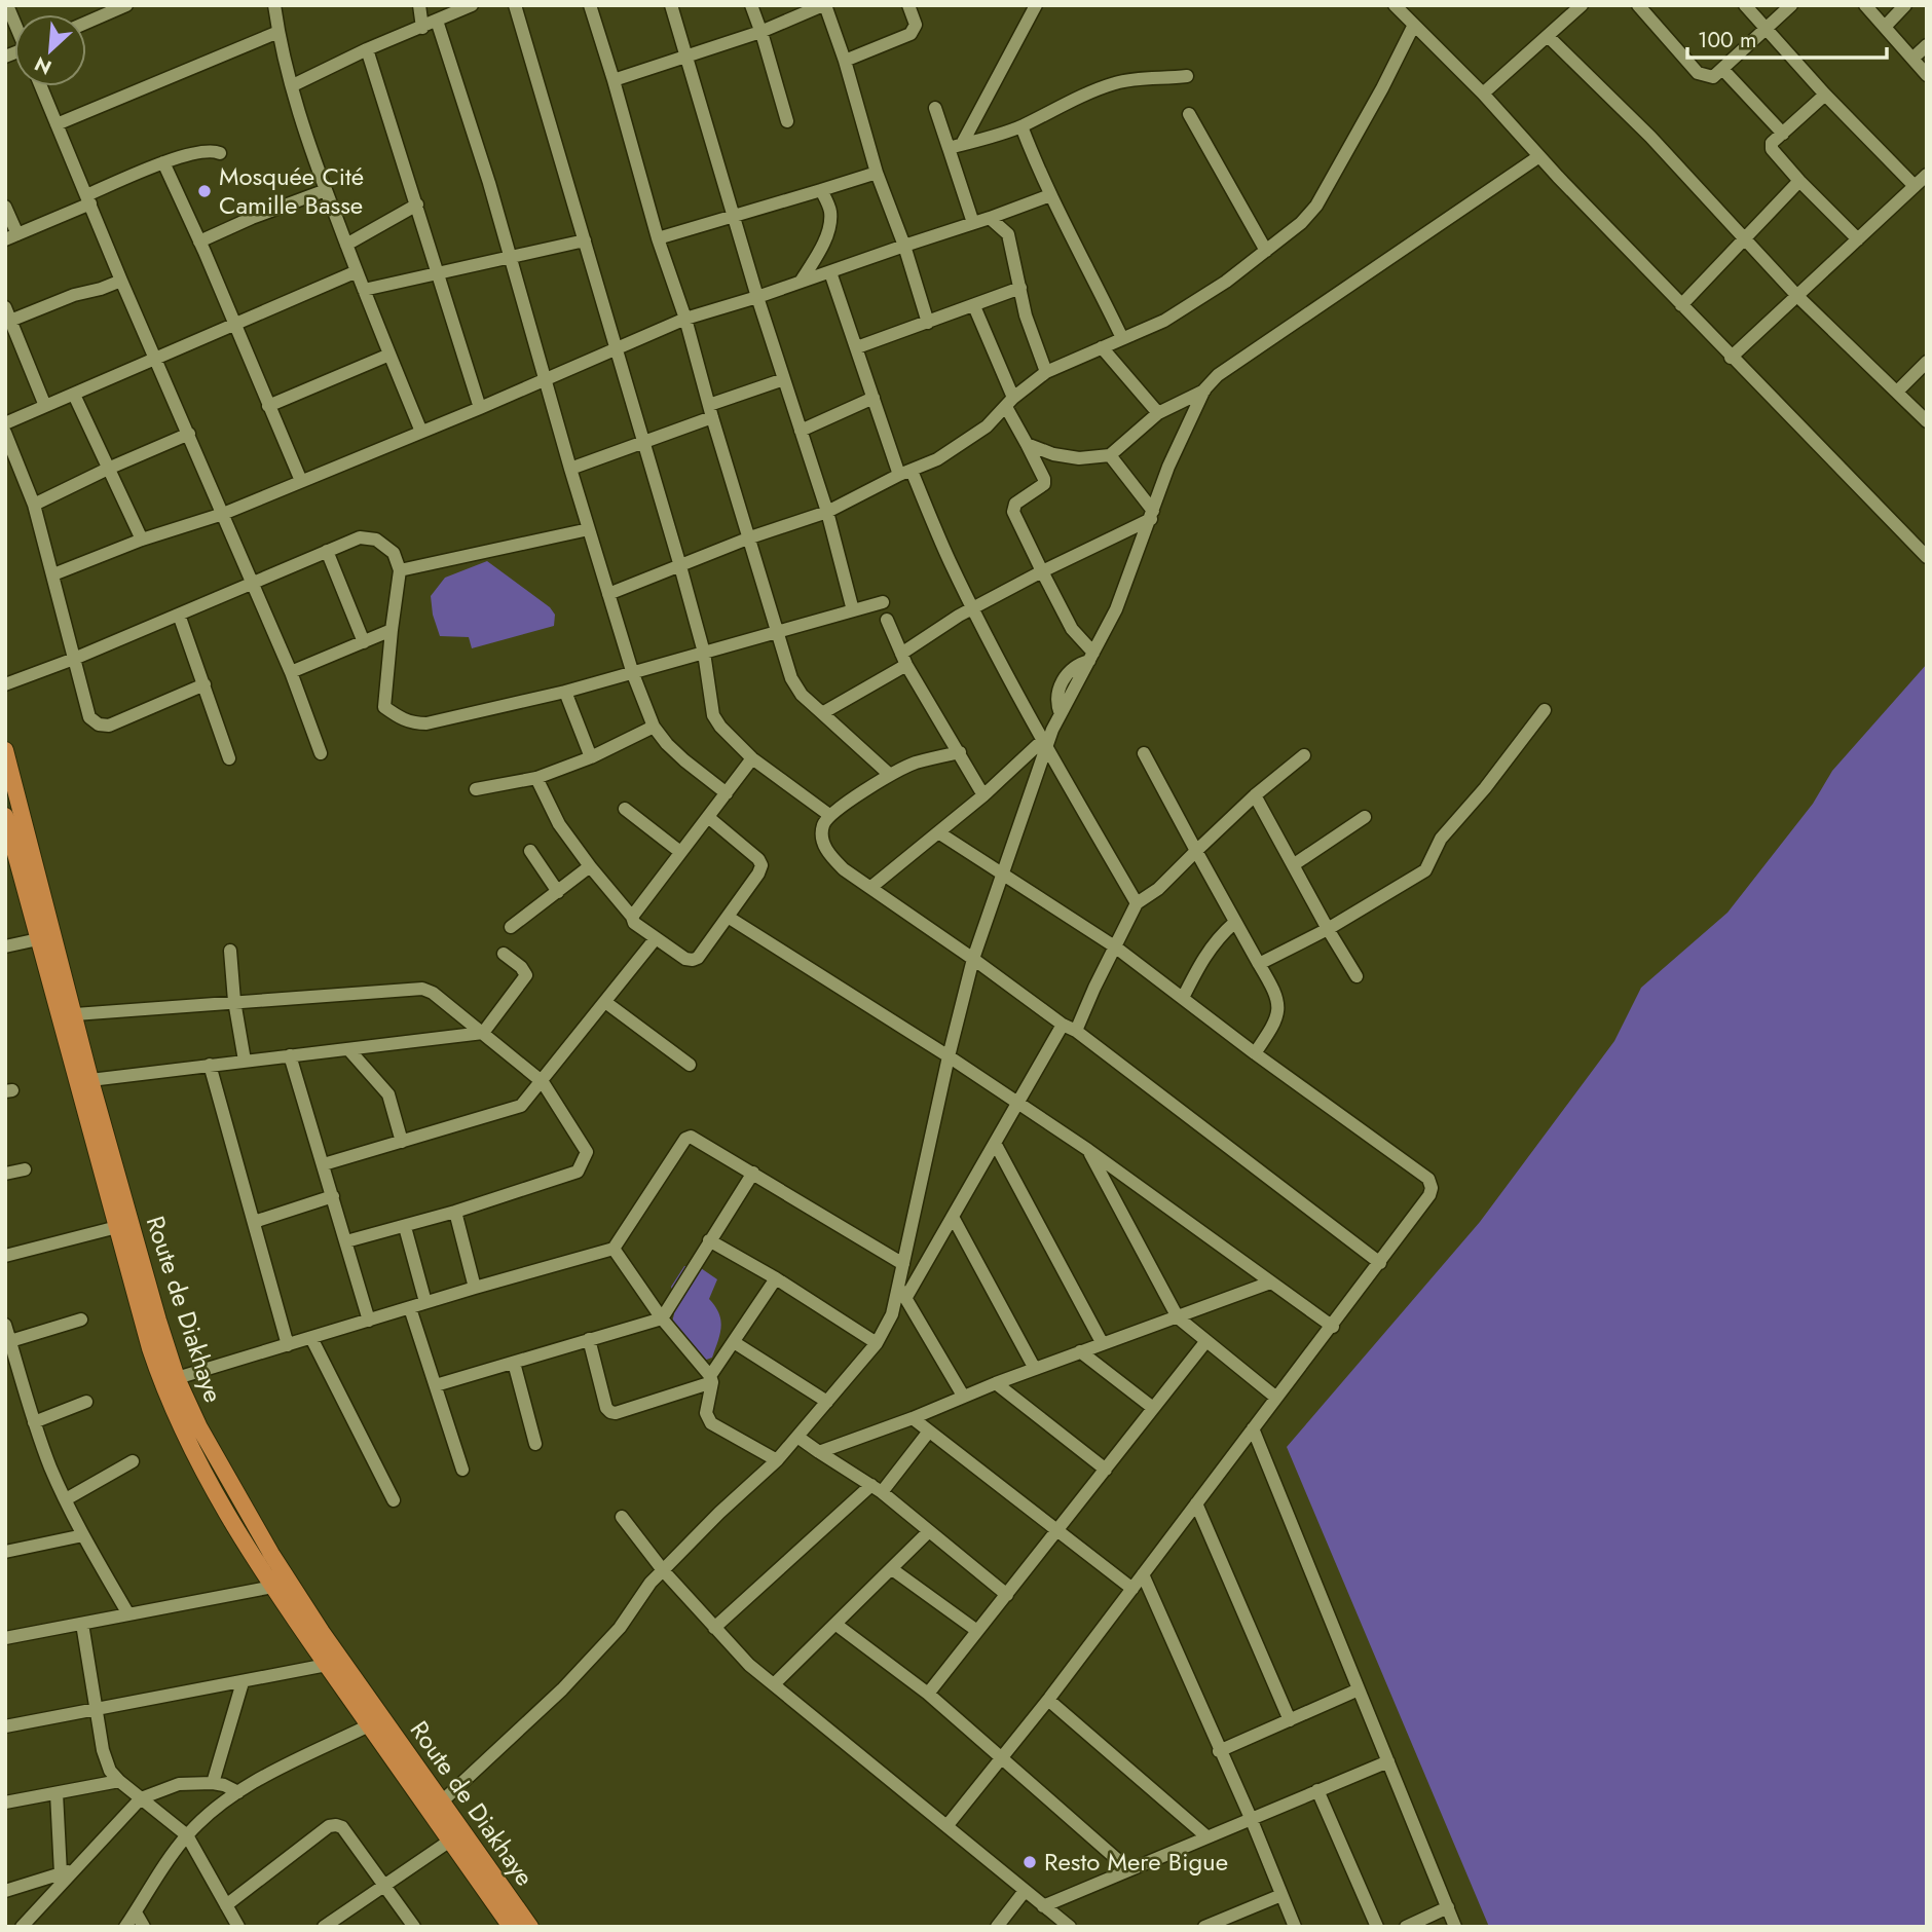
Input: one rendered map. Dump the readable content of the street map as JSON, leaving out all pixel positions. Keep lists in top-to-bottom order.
{
  "streets": {
    "main road": ["Route de Diakhaye"]
  },
  "places": ["Mosquée Cité Camille Basse", "Resto Mere Bigue"],
  "scale_bar": "100 m",
  "north": "bottom left"
}
